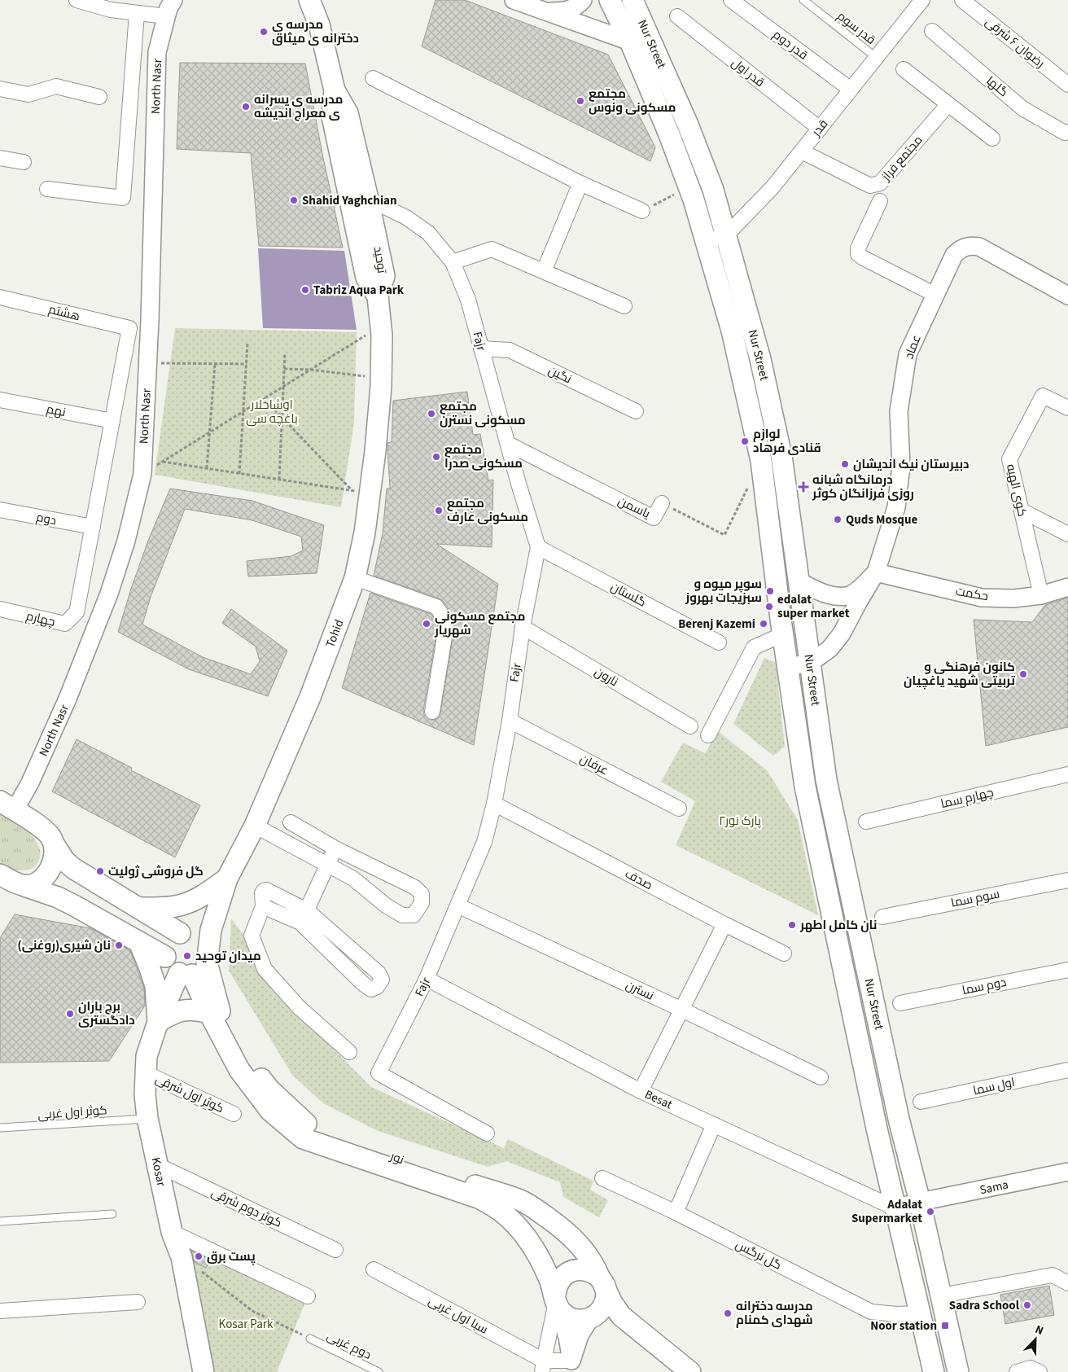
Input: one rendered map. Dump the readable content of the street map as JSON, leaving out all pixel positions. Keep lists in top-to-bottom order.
{
  "streets": {
    "main road": [
      "Nur Street",
      "توحید",
      "Tohid",
      "نور",
      "Kosar"
    ],
    "street": [
      "رضوان ۶ شرقی",
      "قدر دوم",
      "قدر اول",
      "North Nasr",
      "گلها",
      "قدر",
      "مجتمع فراز",
      "هشتم",
      "Fajr",
      "عماد",
      "نگین",
      "نهم",
      "کوی الهیه",
      "یاسمن",
      "دوم",
      "حکمت",
      "گلستان",
      "چهارم",
      "نارون",
      "عرفان",
      "چهارم سما",
      "صدف",
      "سوم سما",
      "دوم سما",
      "نسترن",
      "اول سما",
      "کوثر اول شرقی",
      "Besat",
      "Sama",
      "کوثر دوم شرقی",
      "گل نرگس",
      "سبا اول غربی"
    ],
    "lane": ["قدر سوم", "کوثر اول غربی", "دوم غربی"]
  },
  "crossings": [
    ["قدر سوم", "قدر"],
    ["Nur Street", "قدر"],
    ["Nur Street", "Besat"],
    ["Nur Street", "Sama"],
    ["Nur Street", "گل نرگس"],
    ["قدر دوم", "قدر"],
    ["قدر اول", "قدر"],
    ["قدر", "مجتمع فراز"],
    ["توحید", "Fajr"],
    ["توحید", "Tohid"],
    ["هشتم", "نهم"],
    ["Fajr", "نگین"],
    ["Fajr", "یاسمن"],
    ["Fajr", "گلستان"],
    ["Fajr", "نارون"],
    ["Fajr", "عرفان"],
    ["Fajr", "صدف"],
    ["Fajr", "نسترن"],
    ["Fajr", "Besat"],
    ["عماد", "حکمت"],
    ["کوی الهیه", "حکمت"],
    ["دوم", "چهارم"],
    ["Tohid", "Kosar"],
    ["کوثر اول شرقی", "Kosar"],
    ["Besat", "Sama"],
    ["کوثر اول غربی", "Kosar"],
    ["Kosar", "کوثر دوم شرقی"]
  ],
  "parks": ["اوشاخلار باغچه سی", "پارک نور۲", "Kosar Park"],
  "places": {
    "other": [
      "مدرسه ی دخترانه ی میثاق",
      "مجتمع مسکونی ونوس",
      "مدرسه ی پسرانه ی معراج اندیشه",
      "Shahid Yaghchian",
      "Tabriz Aqua Park",
      "مجتمع مسکونی نسترن",
      "لوازم قنادی فرهاد",
      "مجتمع مسکونی صدرا",
      "دبیرستان نیک اندیشان",
      "مجتمع مسکونی عارف",
      "Quds Mosque",
      "سوپر میوه و سبزیجات بهروز",
      "edalat super market",
      "مجتمع مسکونی شهریار",
      "Berenj Kazemi",
      "کانون فرهنگی و تربیتی شهید یاغچیان",
      "گل فروشی ژولیت",
      "نان کامل اطهر",
      "نان شیری(روغنی)",
      "میدان توحید",
      "برج باران دادگستری",
      "Adalat Supermarket",
      "پست برق",
      "Sadra School",
      "مدرسه دخترانه شهدای کمنام"
    ],
    "health": ["درمانگاه شبانه روزی فرزانگان کوثر"],
    "transit": ["Noor station"]
  },
  "north": "top right"
}
